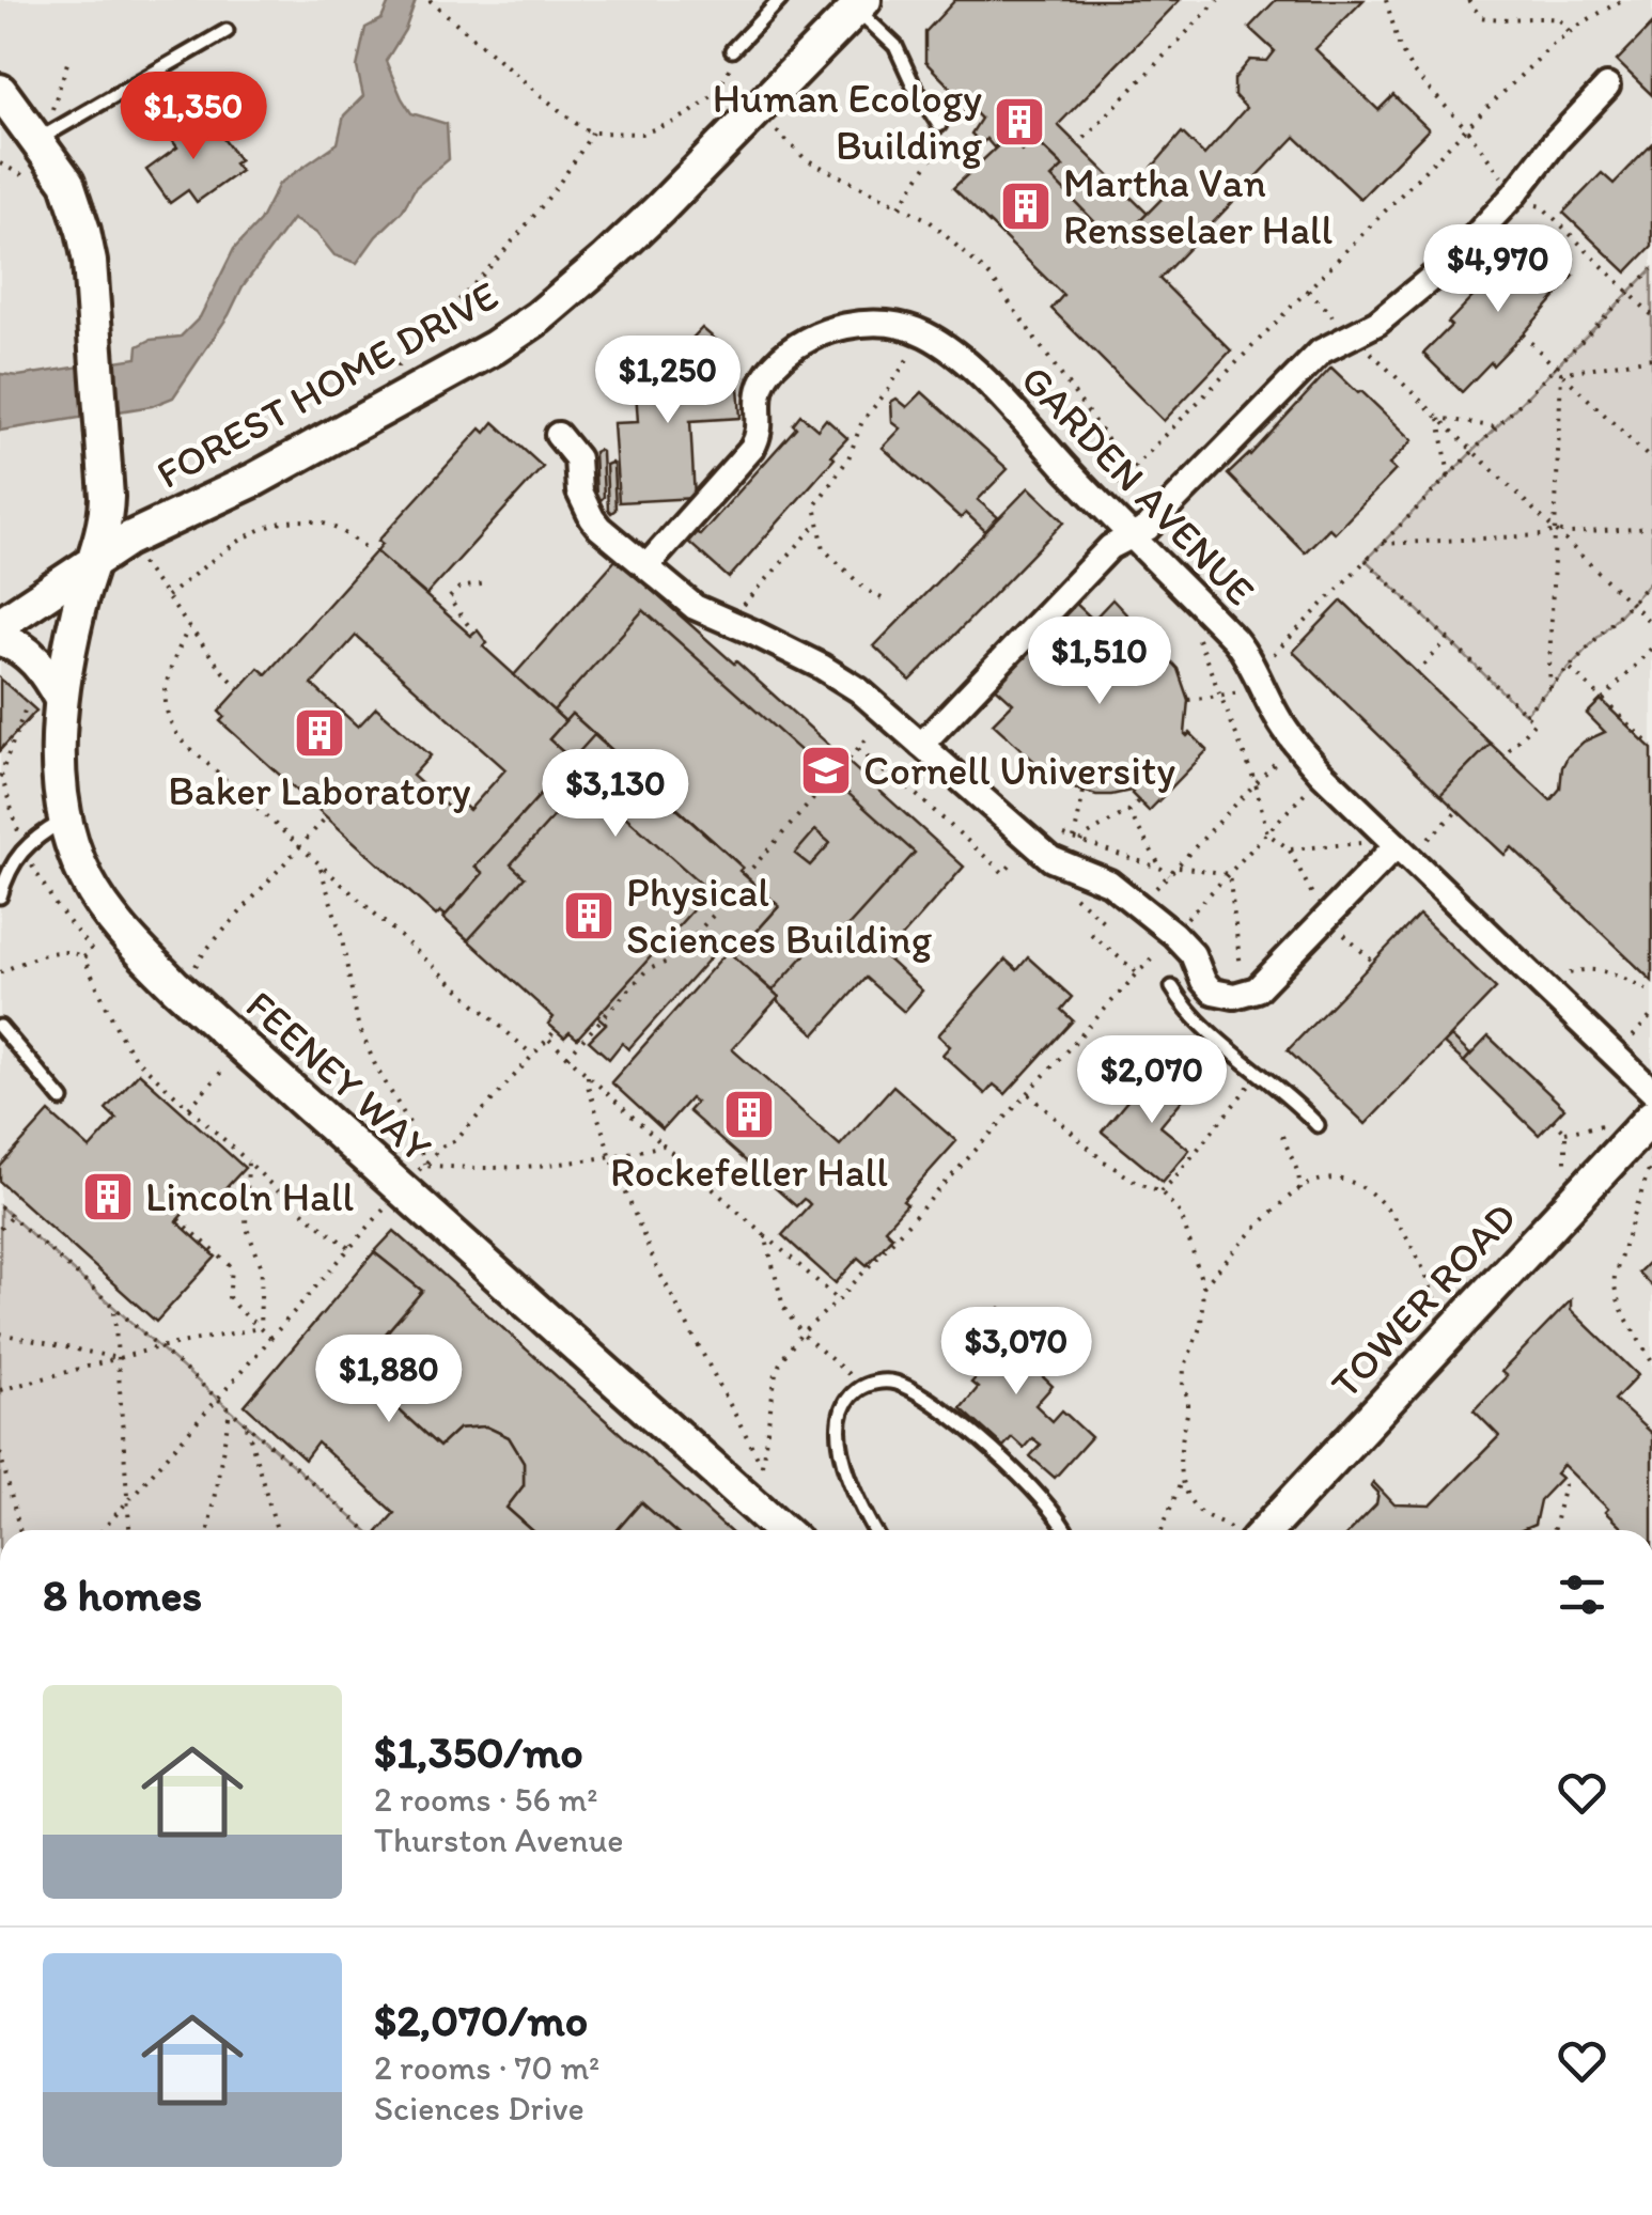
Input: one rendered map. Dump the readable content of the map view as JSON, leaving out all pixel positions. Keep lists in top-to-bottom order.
{
  "streets": {
    "street": [
      "FOREST HOME DRIVE",
      "GARDEN AVENUE",
      "FEENEY WAY",
      "TOWER ROAD"
    ]
  },
  "crossings": [
    ["FOREST HOME DRIVE", "FEENEY WAY"]
  ],
  "places": {
    "building": [
      "Human Ecology Building",
      "Martha Van Rensselaer Hall",
      "Baker Laboratory",
      "Physical Sciences Building",
      "Rockefeller Hall",
      "Lincoln Hall"
    ],
    "school or university": ["Cornell University"]
  },
  "page": {
    "price": [
      "$1,350",
      "$4,970",
      "$1,250",
      "$1,510",
      "$3,130",
      "$2,070",
      "$3,070",
      "$1,880"
    ],
    "heading": "8 homes",
    "list": [
      {
        "name": "$1,350/mo",
        "note": "2 rooms · 56 m² · Thurston Avenue"
      },
      {
        "name": "$2,070/mo",
        "note": "2 rooms · 70 m² · Sciences Drive"
      }
    ]
  }
}
